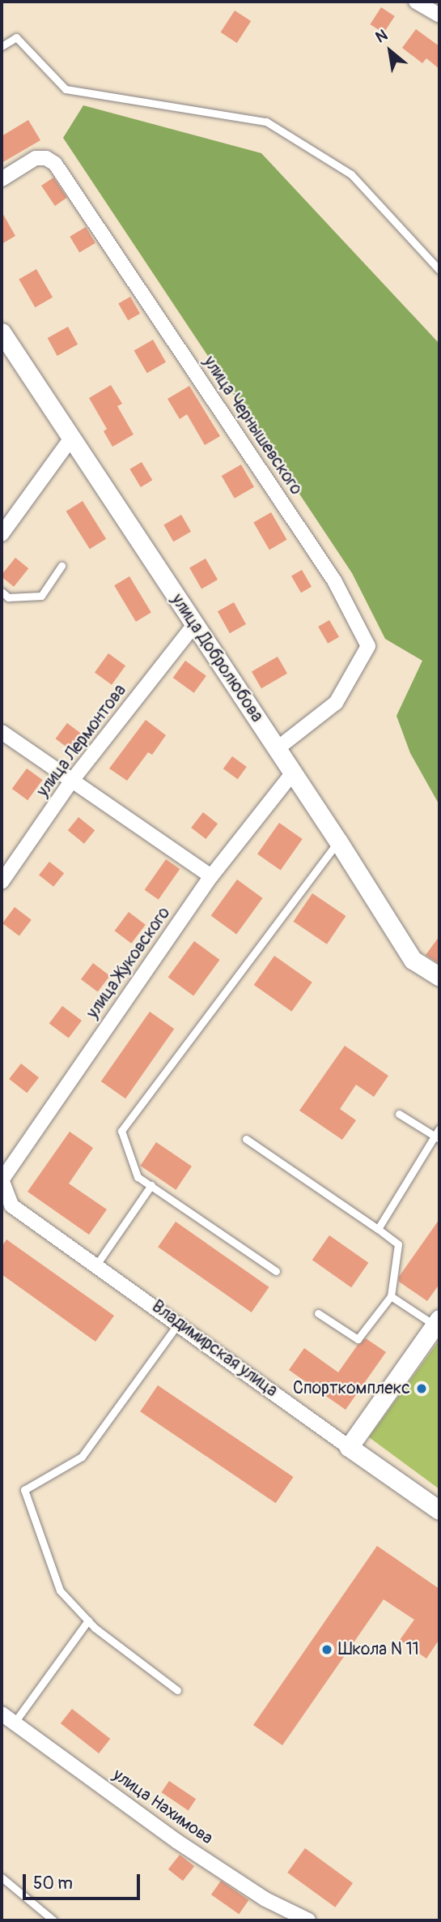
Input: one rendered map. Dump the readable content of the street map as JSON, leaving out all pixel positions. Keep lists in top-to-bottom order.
{
  "streets": {
    "street": [
      "улица Чернышевского",
      "улица Добролюбова",
      "улица Лермонтова",
      "улица Жуковского",
      "Владимирская улица",
      "улица Нахимова"
    ]
  },
  "crossings": [
    ["улица Чернышевского", "улица Добролюбова"],
    ["улица Добролюбова", "улица Лермонтова"],
    ["улица Добролюбова", "улица Жуковского"],
    ["улица Жуковского", "Владимирская улица"]
  ],
  "places": ["Спорткомплекс", "Школа N 11"],
  "scale_bar": "50 m",
  "north": "top left"
}
